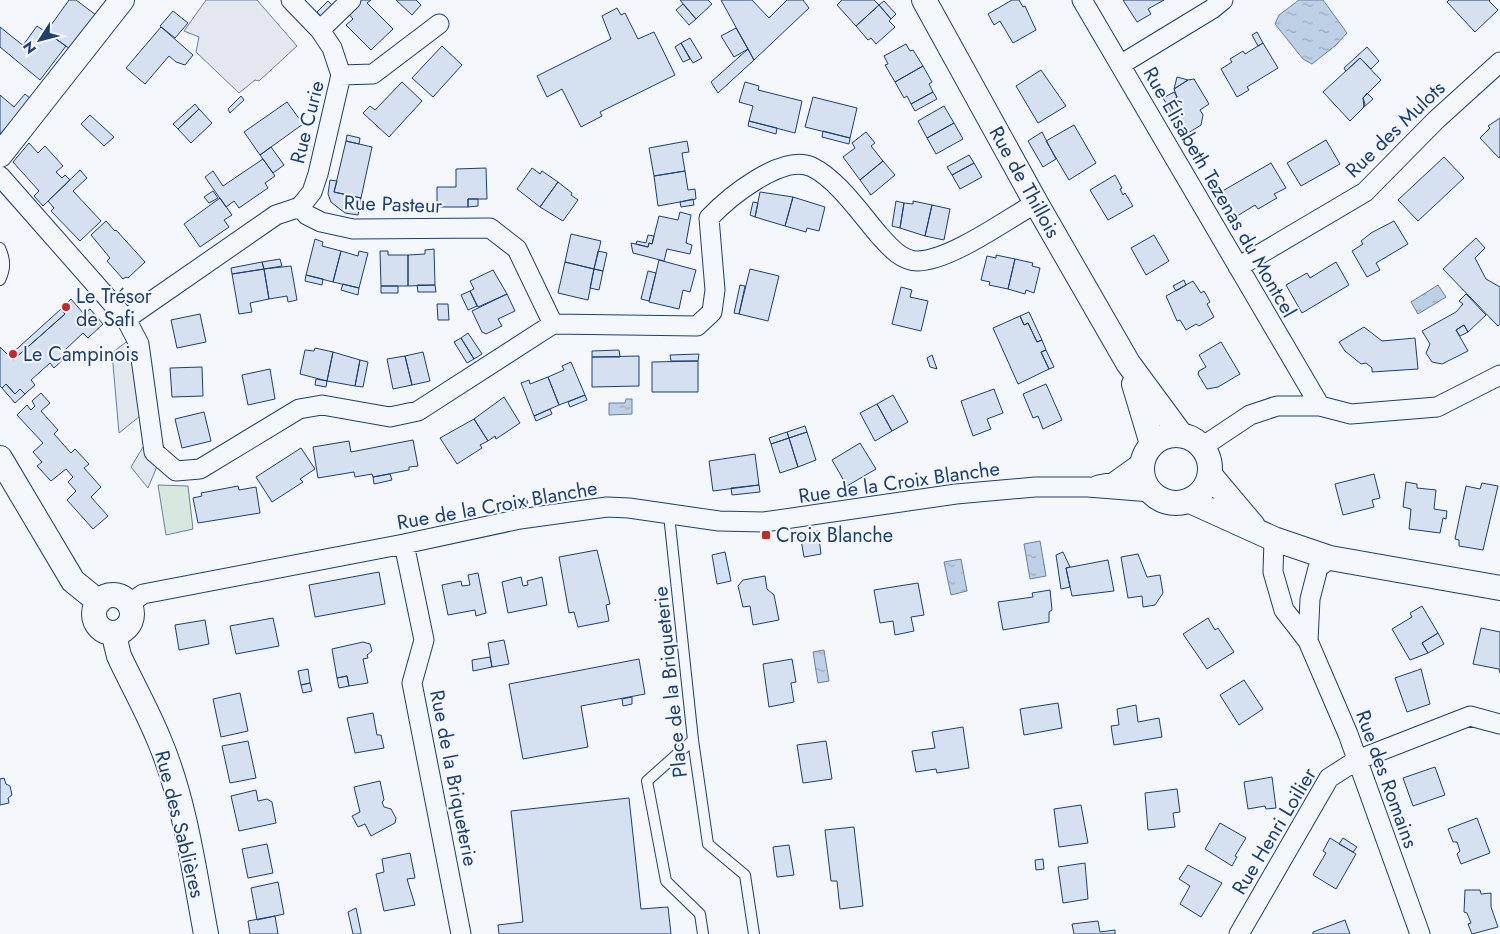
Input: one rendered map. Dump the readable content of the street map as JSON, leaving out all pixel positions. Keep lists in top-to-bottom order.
{
  "streets": {
    "street": [
      "Rue Curie",
      "Rue des Mulots",
      "Rue de Thillois",
      "Rue Élisabeth Tezenas du Montcel",
      "Rue Pasteur",
      "Rue de la Croix Blanche",
      "Rue de la Briqueterie",
      "Rue des Romains",
      "Rue des Sablières",
      "Rue Henri Loilier"
    ],
    "lane": ["Place de la Briqueterie"]
  },
  "crossings": [
    ["Rue Curie", "Rue Pasteur"],
    ["Rue des Mulots", "Rue Élisabeth Tezenas du Montcel"],
    ["Rue de Thillois", "Rue de la Croix Blanche"],
    ["Rue de la Croix Blanche", "Place de la Briqueterie"],
    ["Rue de la Croix Blanche", "Rue de la Briqueterie"],
    ["Rue de la Croix Blanche", "Rue des Sablières"],
    ["Rue des Romains", "Rue Henri Loilier"]
  ],
  "places": {
    "other": ["Le Trésor de Safi", "Le Campinois"],
    "transit": ["Croix Blanche"]
  },
  "north": "bottom left"
}
